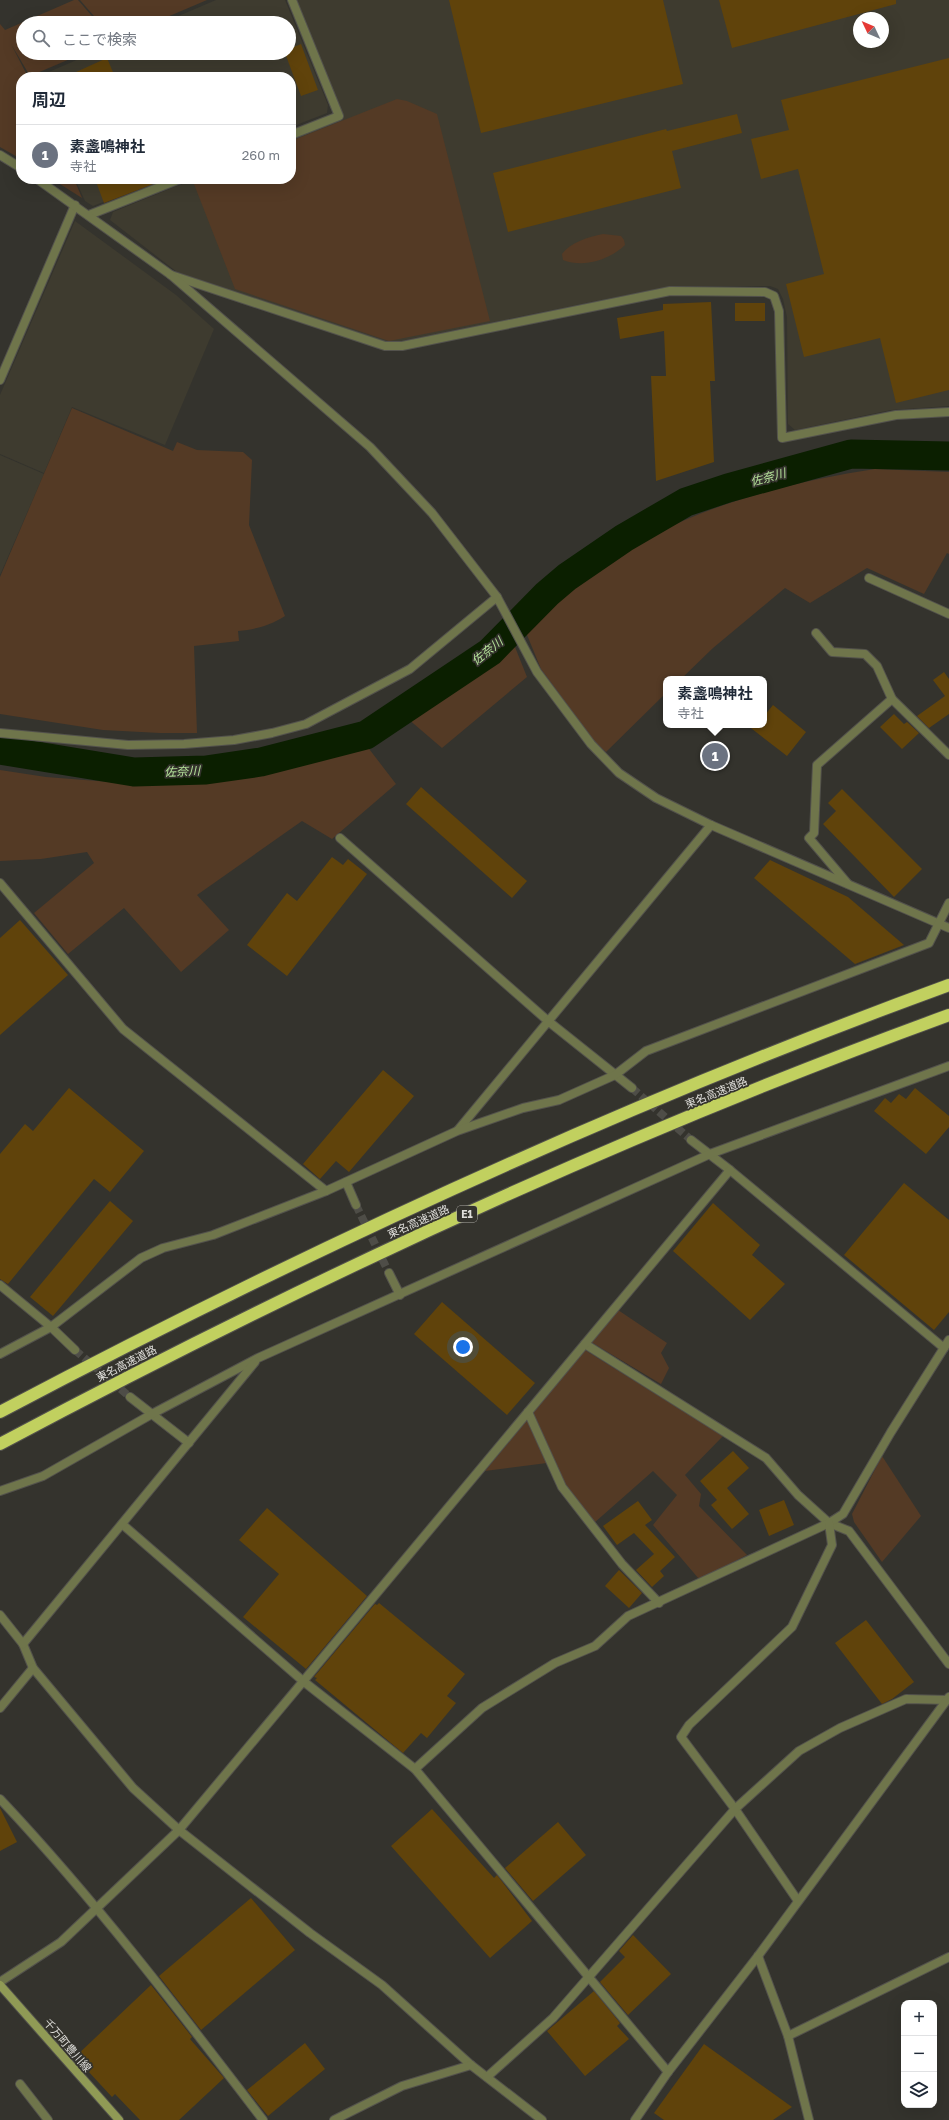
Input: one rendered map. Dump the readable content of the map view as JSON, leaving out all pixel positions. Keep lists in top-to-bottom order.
{
  "streets": {
    "highway": ["東名高速道路", "E1"],
    "main road": ["千万町豊川線"]
  },
  "water": ["佐奈川"],
  "north": "top left",
  "page": {
    "search": "ここで検索",
    "heading": "周辺",
    "list": [
      {
        "mark": "1",
        "name": "素盞鳴神社",
        "note": "寺社",
        "value": "260 m"
      }
    ],
    "popup": ["素盞鳴神社", "寺社"],
    "pins": "1",
    "map_buttons": ["+", "−"]
  }
}
